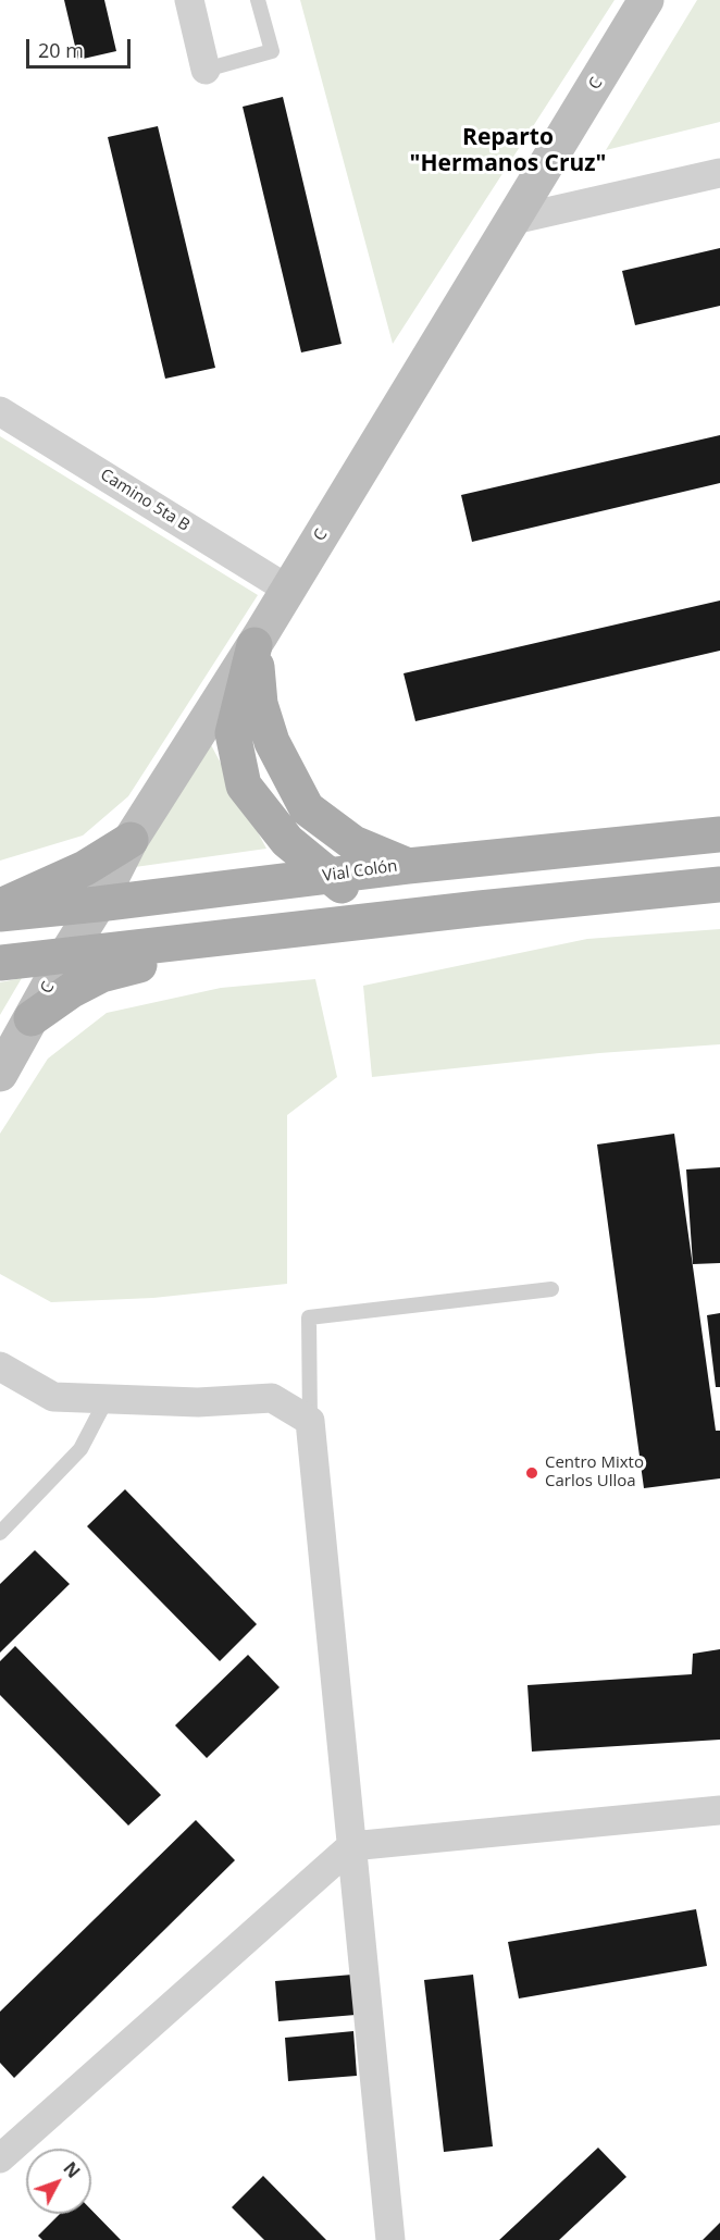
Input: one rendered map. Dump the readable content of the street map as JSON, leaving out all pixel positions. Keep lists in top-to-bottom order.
{
  "streets": {
    "main road": ["Vial Colón"],
    "street": ["C", "Camino 5ta B"]
  },
  "crossings": [
    ["C", "Camino 5ta B"],
    ["C", "Vial Colón"]
  ],
  "districts": ["Reparto \"Hermanos Cruz\""],
  "places": ["Centro Mixto Carlos Ulloa"],
  "scale_bar": "20 m",
  "north": "top right"
}
